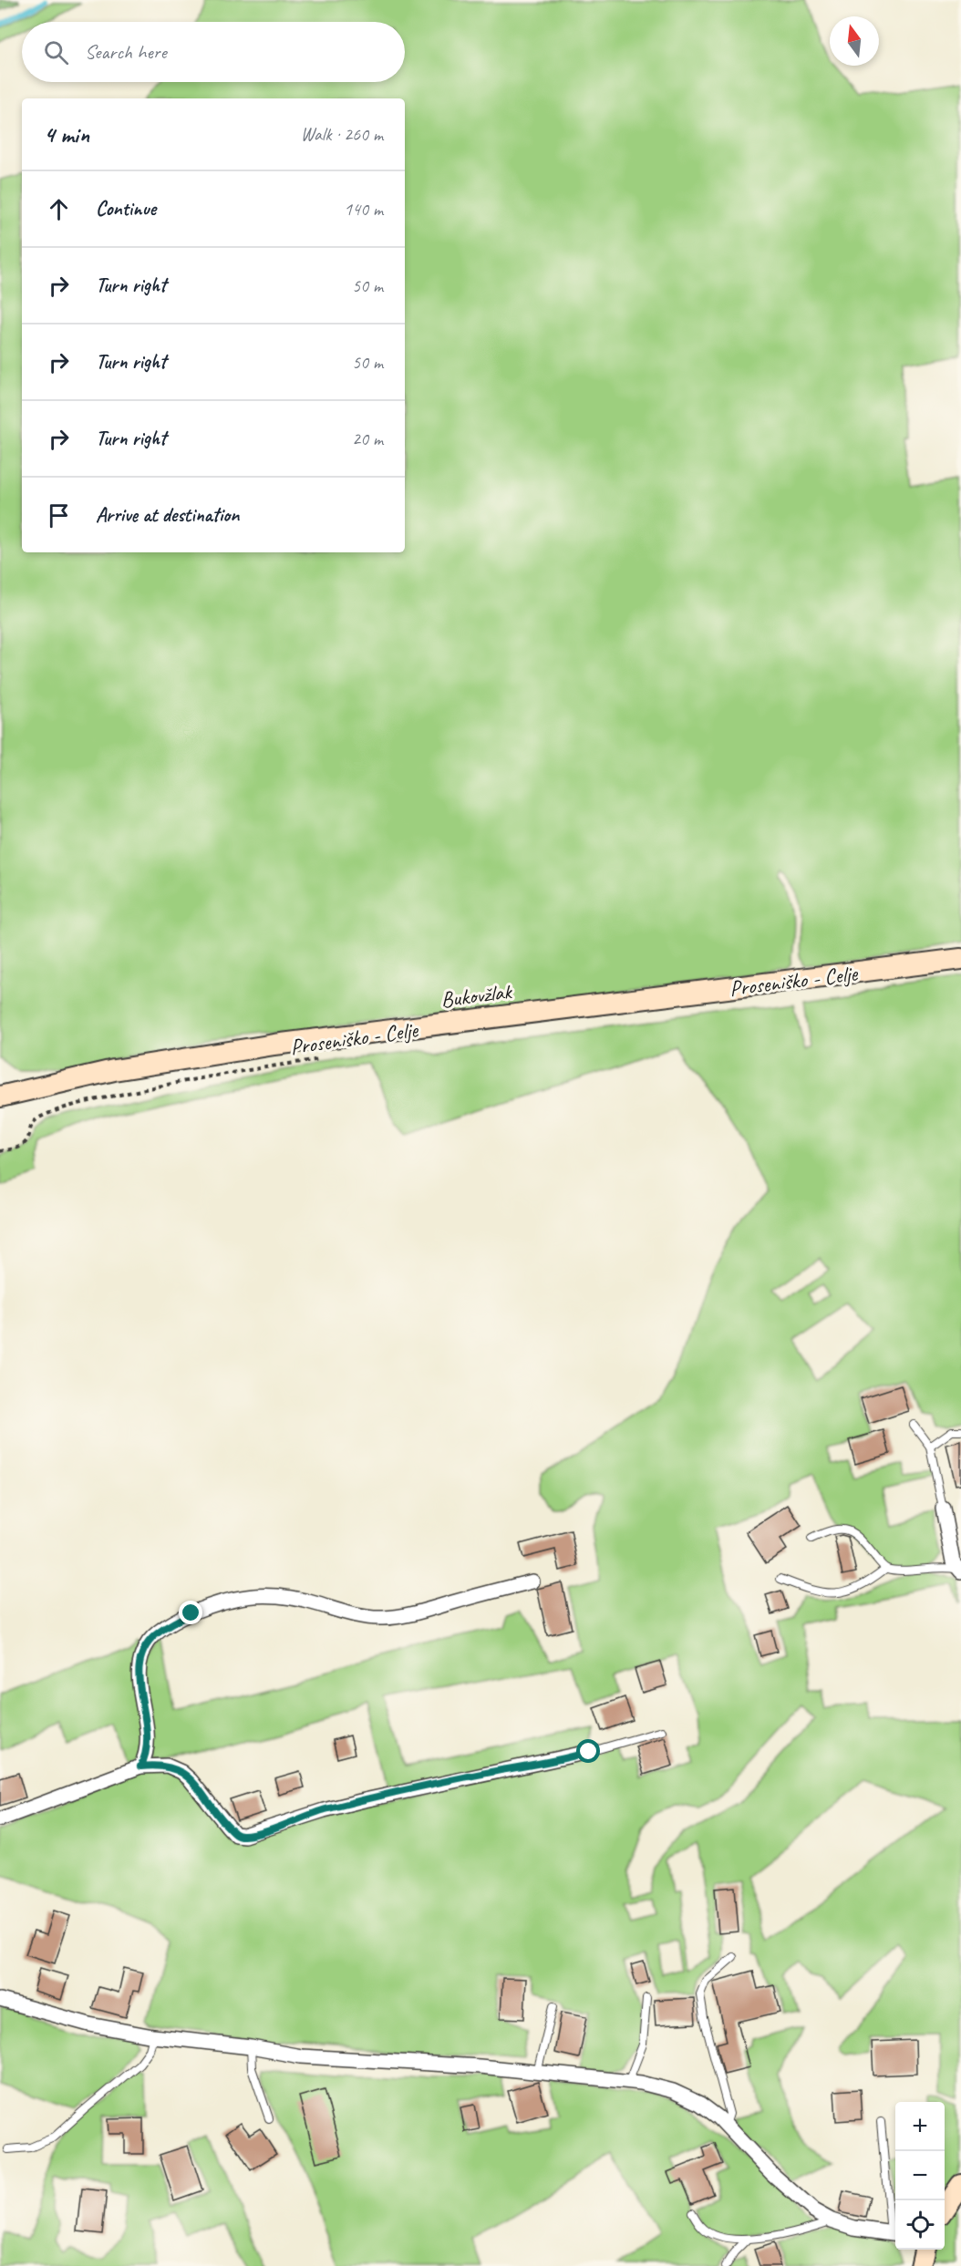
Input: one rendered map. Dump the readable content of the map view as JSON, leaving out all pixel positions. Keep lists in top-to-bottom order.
{
  "streets": {
    "main road": ["Bukovžlak"],
    "path": ["Proseniško - Celje"]
  },
  "north": "top",
  "page": {
    "search": "Search here",
    "heading": ["4 min", "Walk · 260 m"],
    "list": [
      ["Continue", "140 m"],
      ["Turn right", "50 m"],
      ["Turn right", "50 m"],
      ["Turn right", "20 m"],
      "Arrive at destination"
    ],
    "map_buttons": ["+", "−"]
  }
}
